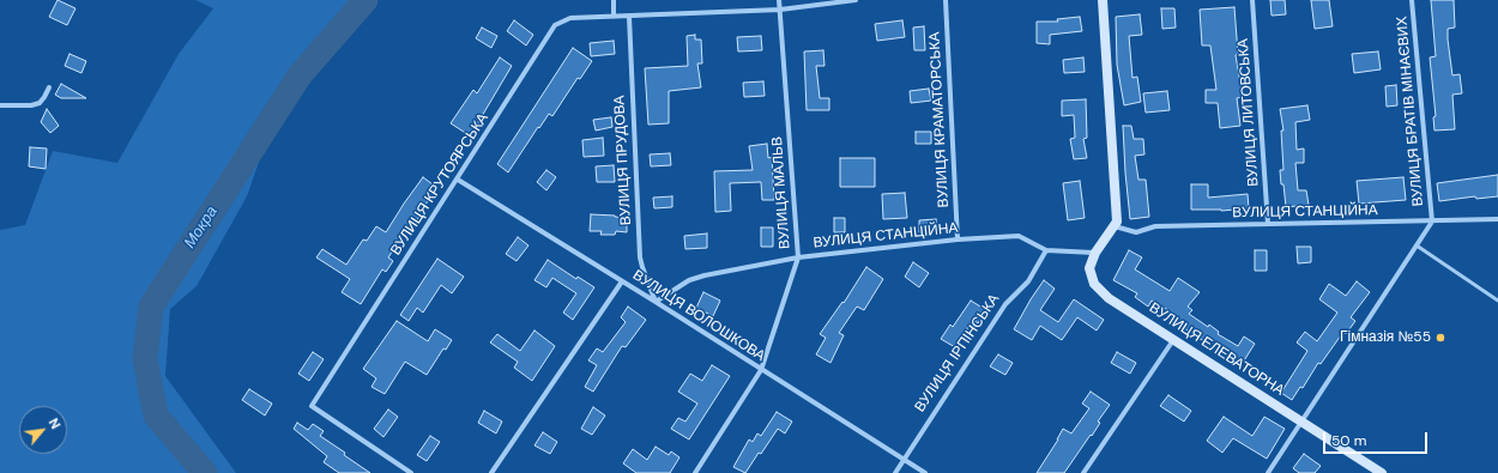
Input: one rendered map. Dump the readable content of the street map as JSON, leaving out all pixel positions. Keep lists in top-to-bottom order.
{
  "streets": {
    "street": [
      "ВУЛИЦЯ БРАТІВ МІНАЄВИХ",
      "ВУЛИЦЯ ЛИТОВСЬКА",
      "ВУЛИЦЯ КРАМАТОРСЬКА",
      "ВУЛИЦЯ ПРУДОВА",
      "ВУЛИЦЯ КРУТОЯРСЬКА",
      "ВУЛИЦЯ МАЛЬВ",
      "ВУЛИЦЯ СТАНЦІЙНА",
      "ВУЛИЦЯ ВОЛОШКОВА",
      "ВУЛИЦЯ ЕЛЕВАТОРНА",
      "ВУЛИЦЯ ІРПІНСЬКА"
    ]
  },
  "crossings": [
    ["ВУЛИЦЯ БРАТІВ МІНАЄВИХ", "ВУЛИЦЯ СТАНЦІЙНА"],
    ["ВУЛИЦЯ ЛИТОВСЬКА", "ВУЛИЦЯ СТАНЦІЙНА"],
    ["ВУЛИЦЯ КРАМАТОРСЬКА", "ВУЛИЦЯ СТАНЦІЙНА"],
    ["ВУЛИЦЯ ПРУДОВА", "ВУЛИЦЯ КРУТОЯРСЬКА"],
    ["ВУЛИЦЯ ПРУДОВА", "ВУЛИЦЯ СТАНЦІЙНА"],
    ["ВУЛИЦЯ ПРУДОВА", "ВУЛИЦЯ ВОЛОШКОВА"],
    ["ВУЛИЦЯ КРУТОЯРСЬКА", "ВУЛИЦЯ МАЛЬВ"],
    ["ВУЛИЦЯ КРУТОЯРСЬКА", "ВУЛИЦЯ ВОЛОШКОВА"],
    ["ВУЛИЦЯ МАЛЬВ", "ВУЛИЦЯ СТАНЦІЙНА"],
    ["ВУЛИЦЯ МАЛЬВ", "ВУЛИЦЯ ВОЛОШКОВА"],
    ["ВУЛИЦЯ СТАНЦІЙНА", "ВУЛИЦЯ ВОЛОШКОВА"],
    ["ВУЛИЦЯ СТАНЦІЙНА", "ВУЛИЦЯ ЕЛЕВАТОРНА"],
    ["ВУЛИЦЯ СТАНЦІЙНА", "ВУЛИЦЯ ІРПІНСЬКА"],
    ["ВУЛИЦЯ ВОЛОШКОВА", "ВУЛИЦЯ ІРПІНСЬКА"]
  ],
  "water": ["Мокра"],
  "places": ["Гімназія №55"],
  "scale_bar": "50 m",
  "north": "top right"
}
